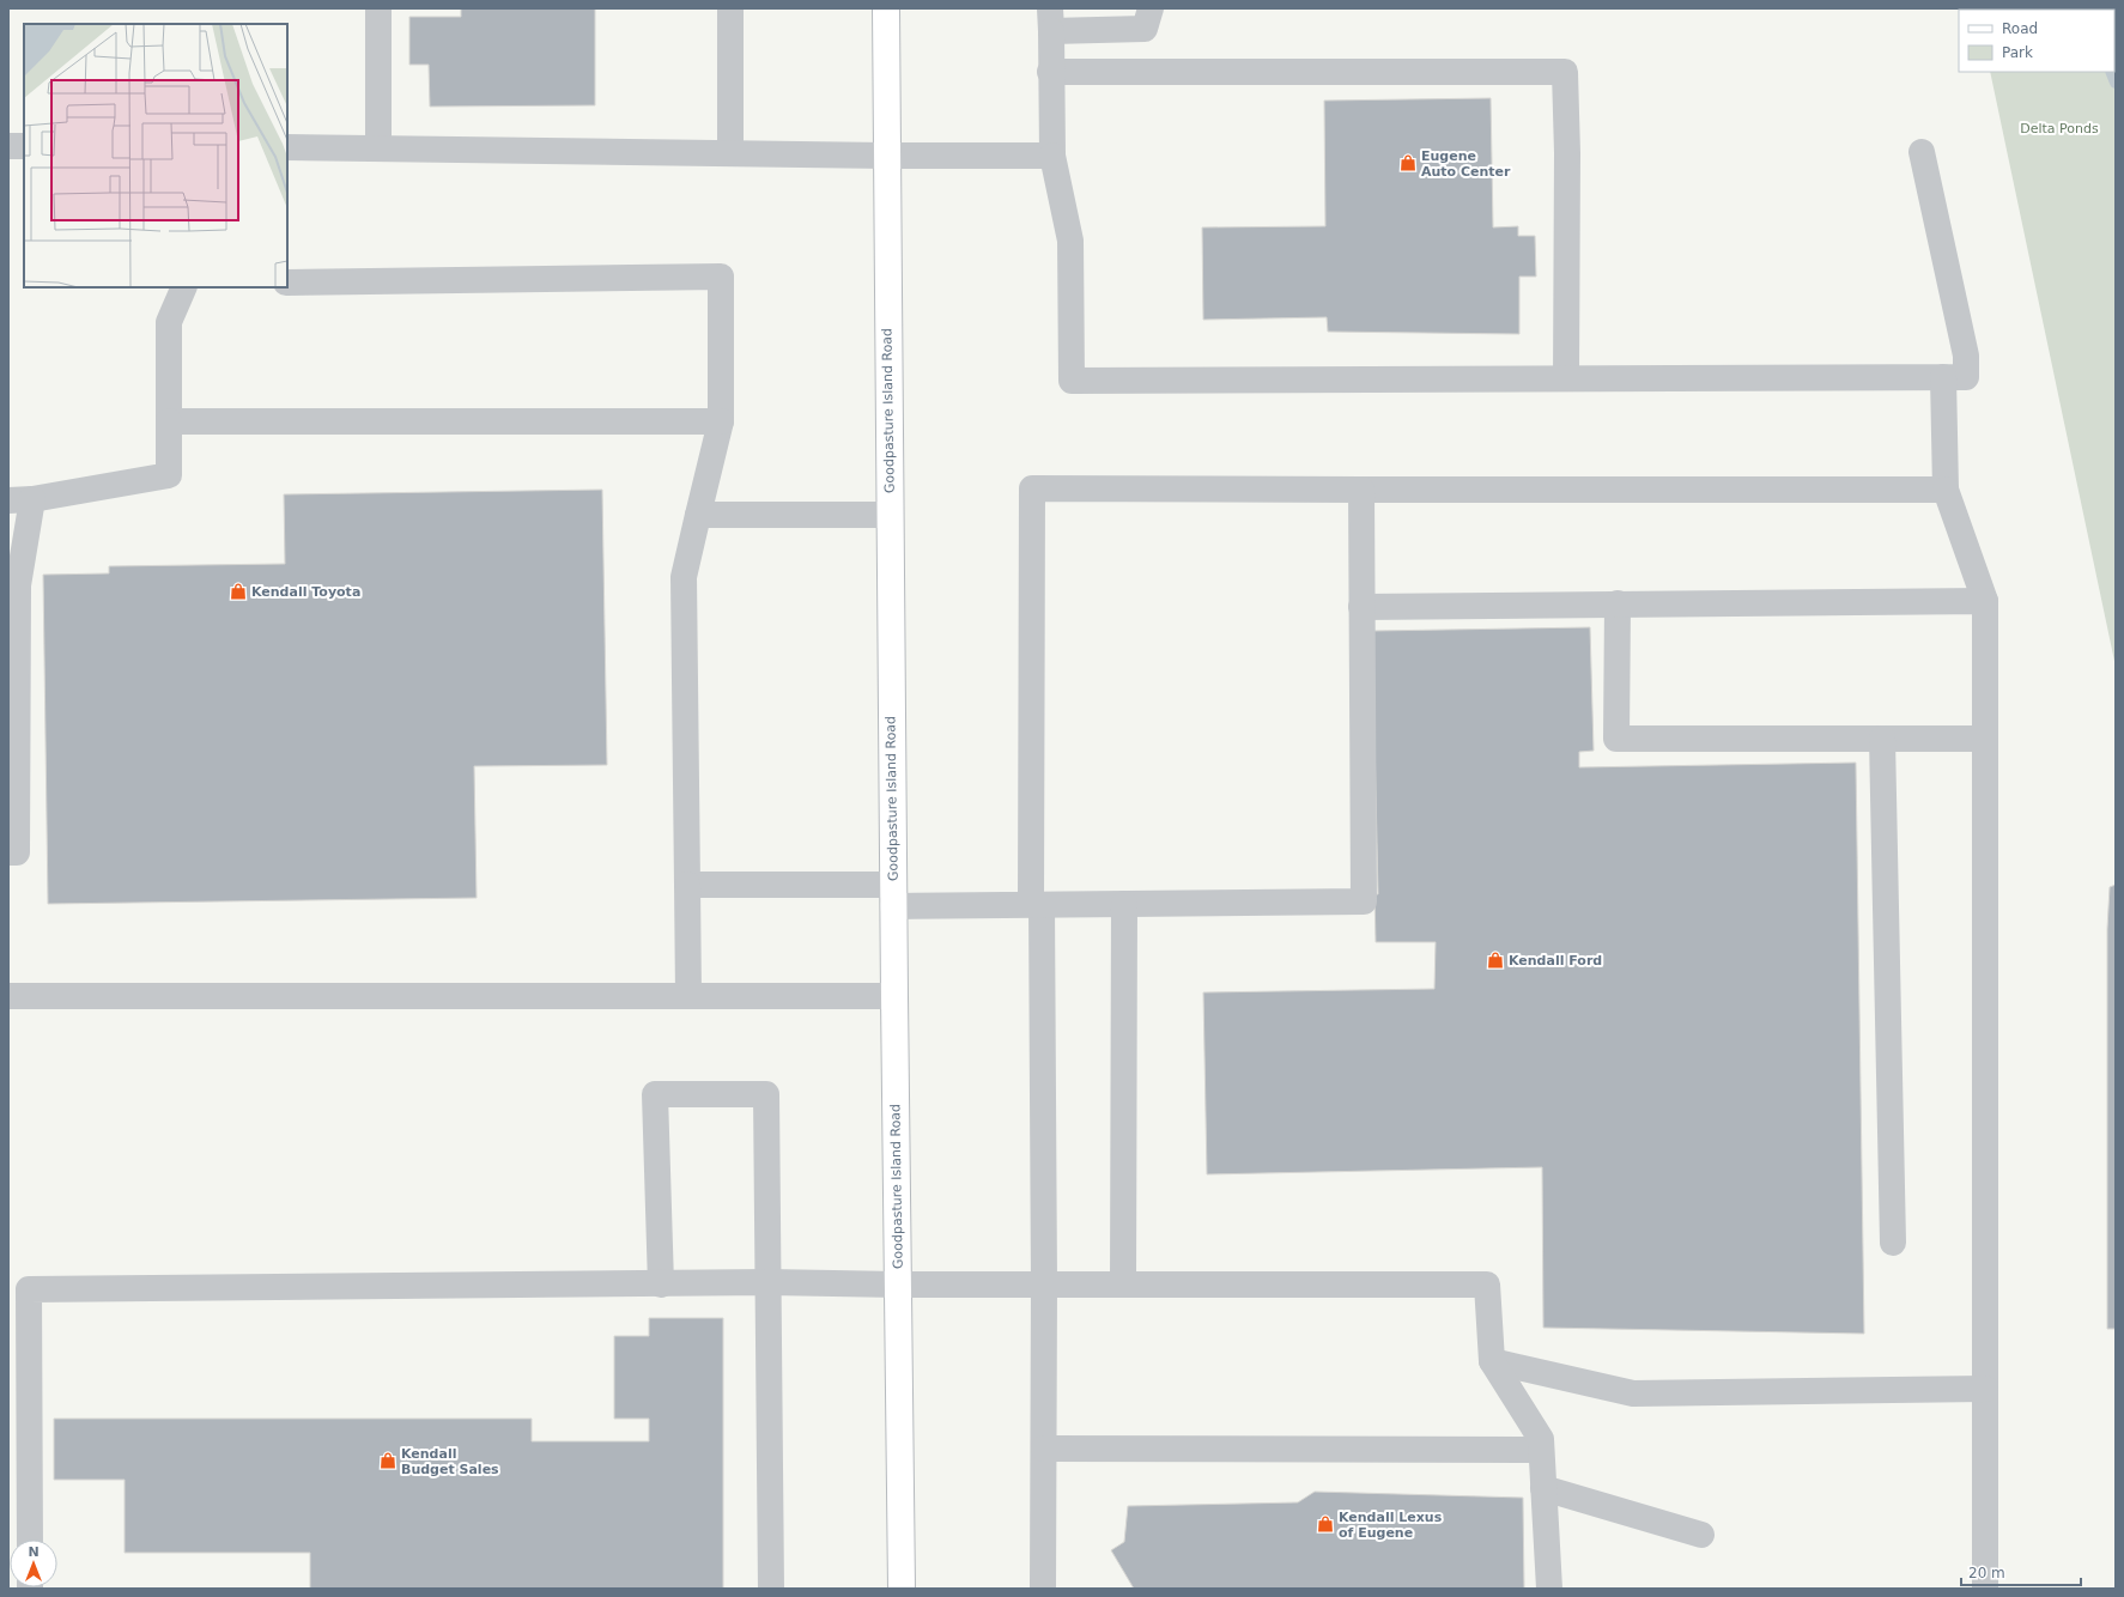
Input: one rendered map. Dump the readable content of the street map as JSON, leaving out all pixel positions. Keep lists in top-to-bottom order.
{
  "streets": {
    "main road": ["Goodpasture Island Road"]
  },
  "parks": ["Delta Ponds"],
  "places": {
    "shop": [
      "Eugene Auto Center",
      "Kendall Toyota",
      "Kendall Ford",
      "Kendall Budget Sales",
      "Kendall Lexus of Eugene"
    ]
  },
  "legend": ["Road", "Park"],
  "scale_bar": "20 m",
  "north": "top"
}
